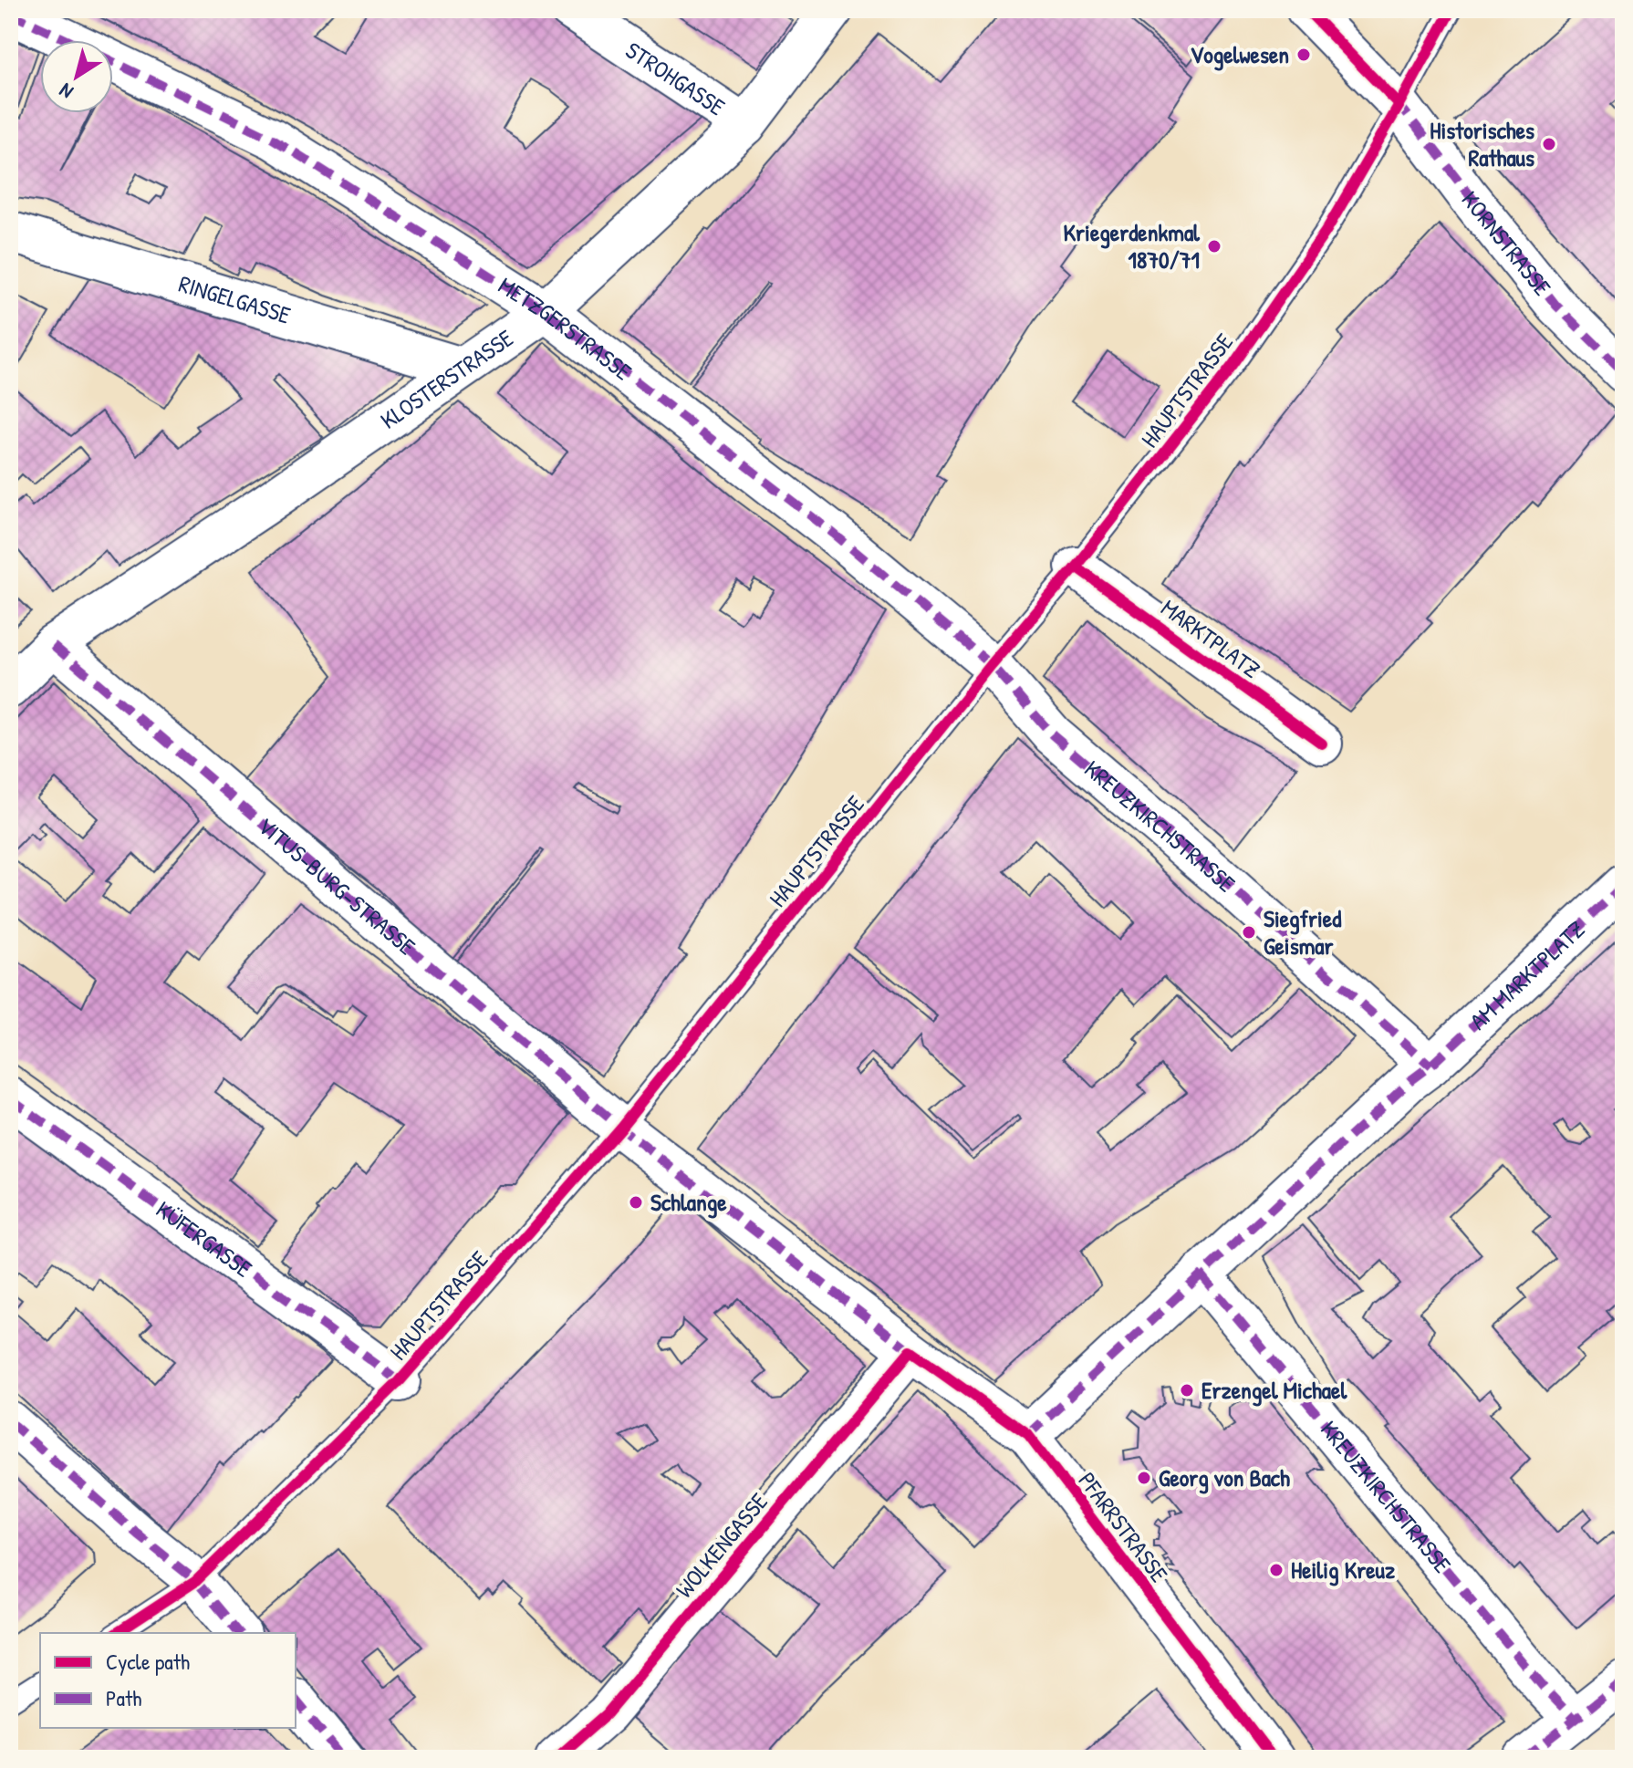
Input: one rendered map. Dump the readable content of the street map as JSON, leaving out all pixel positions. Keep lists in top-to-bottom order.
{
  "streets": {
    "street": [
      "STROHGASSE",
      "KORNSTRASSE",
      "RINGELGASSE",
      "METZGERSTRASSE",
      "KLOSTERSTRASSE",
      "MARKTPLATZ",
      "KREUZKIRCHSTRASSE",
      "VITUS-BURG-STRASSE",
      "AM MARKTPLATZ",
      "KÜFERGASSE",
      "PFARRSTRASSE",
      "WOLKENGASSE"
    ],
    "lane": ["HAUPTSTRASSE"]
  },
  "crossings": [
    ["STROHGASSE", "KLOSTERSTRASSE"],
    ["KORNSTRASSE", "HAUPTSTRASSE"],
    ["RINGELGASSE", "KLOSTERSTRASSE"],
    ["METZGERSTRASSE", "KLOSTERSTRASSE"],
    ["METZGERSTRASSE", "HAUPTSTRASSE"],
    ["METZGERSTRASSE", "KREUZKIRCHSTRASSE"],
    ["KLOSTERSTRASSE", "VITUS-BURG-STRASSE"],
    ["HAUPTSTRASSE", "MARKTPLATZ"],
    ["HAUPTSTRASSE", "KREUZKIRCHSTRASSE"],
    ["HAUPTSTRASSE", "VITUS-BURG-STRASSE"],
    ["HAUPTSTRASSE", "KÜFERGASSE"],
    ["HAUPTSTRASSE", "PFARRSTRASSE"],
    ["KREUZKIRCHSTRASSE", "AM MARKTPLATZ"],
    ["VITUS-BURG-STRASSE", "PFARRSTRASSE"],
    ["PFARRSTRASSE", "WOLKENGASSE"]
  ],
  "places": [
    "Vogelwesen",
    "Historisches Rathaus",
    "Kriegerdenkmal 1870/71",
    "Siegfried Geismar",
    "Schlange",
    "Erzengel Michael",
    "Georg von Bach",
    "Heilig Kreuz"
  ],
  "legend": ["Cycle path", "Path"],
  "north": "bottom left"
}
